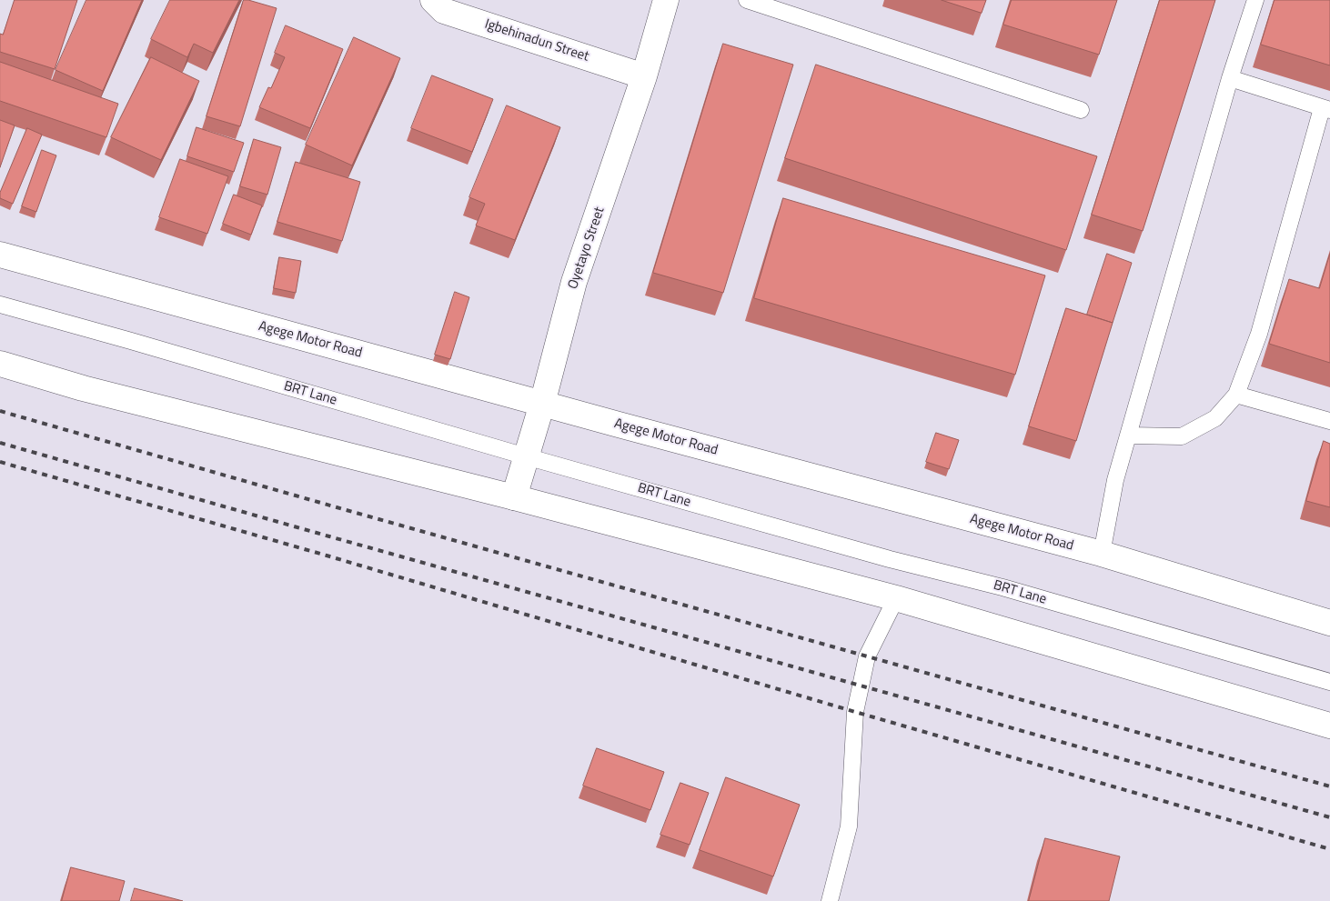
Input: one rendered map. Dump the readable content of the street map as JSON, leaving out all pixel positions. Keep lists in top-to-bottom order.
{
  "streets": {
    "main road": ["Igbehinadun Street", "Oyetayo Street", "Agege Motor Road"],
    "lane": ["BRT Lane"]
  },
  "crossings": [
    ["Igbehinadun Street", "Oyetayo Street"],
    ["Oyetayo Street", "Agege Motor Road"],
    ["Oyetayo Street", "BRT Lane"]
  ]
}
